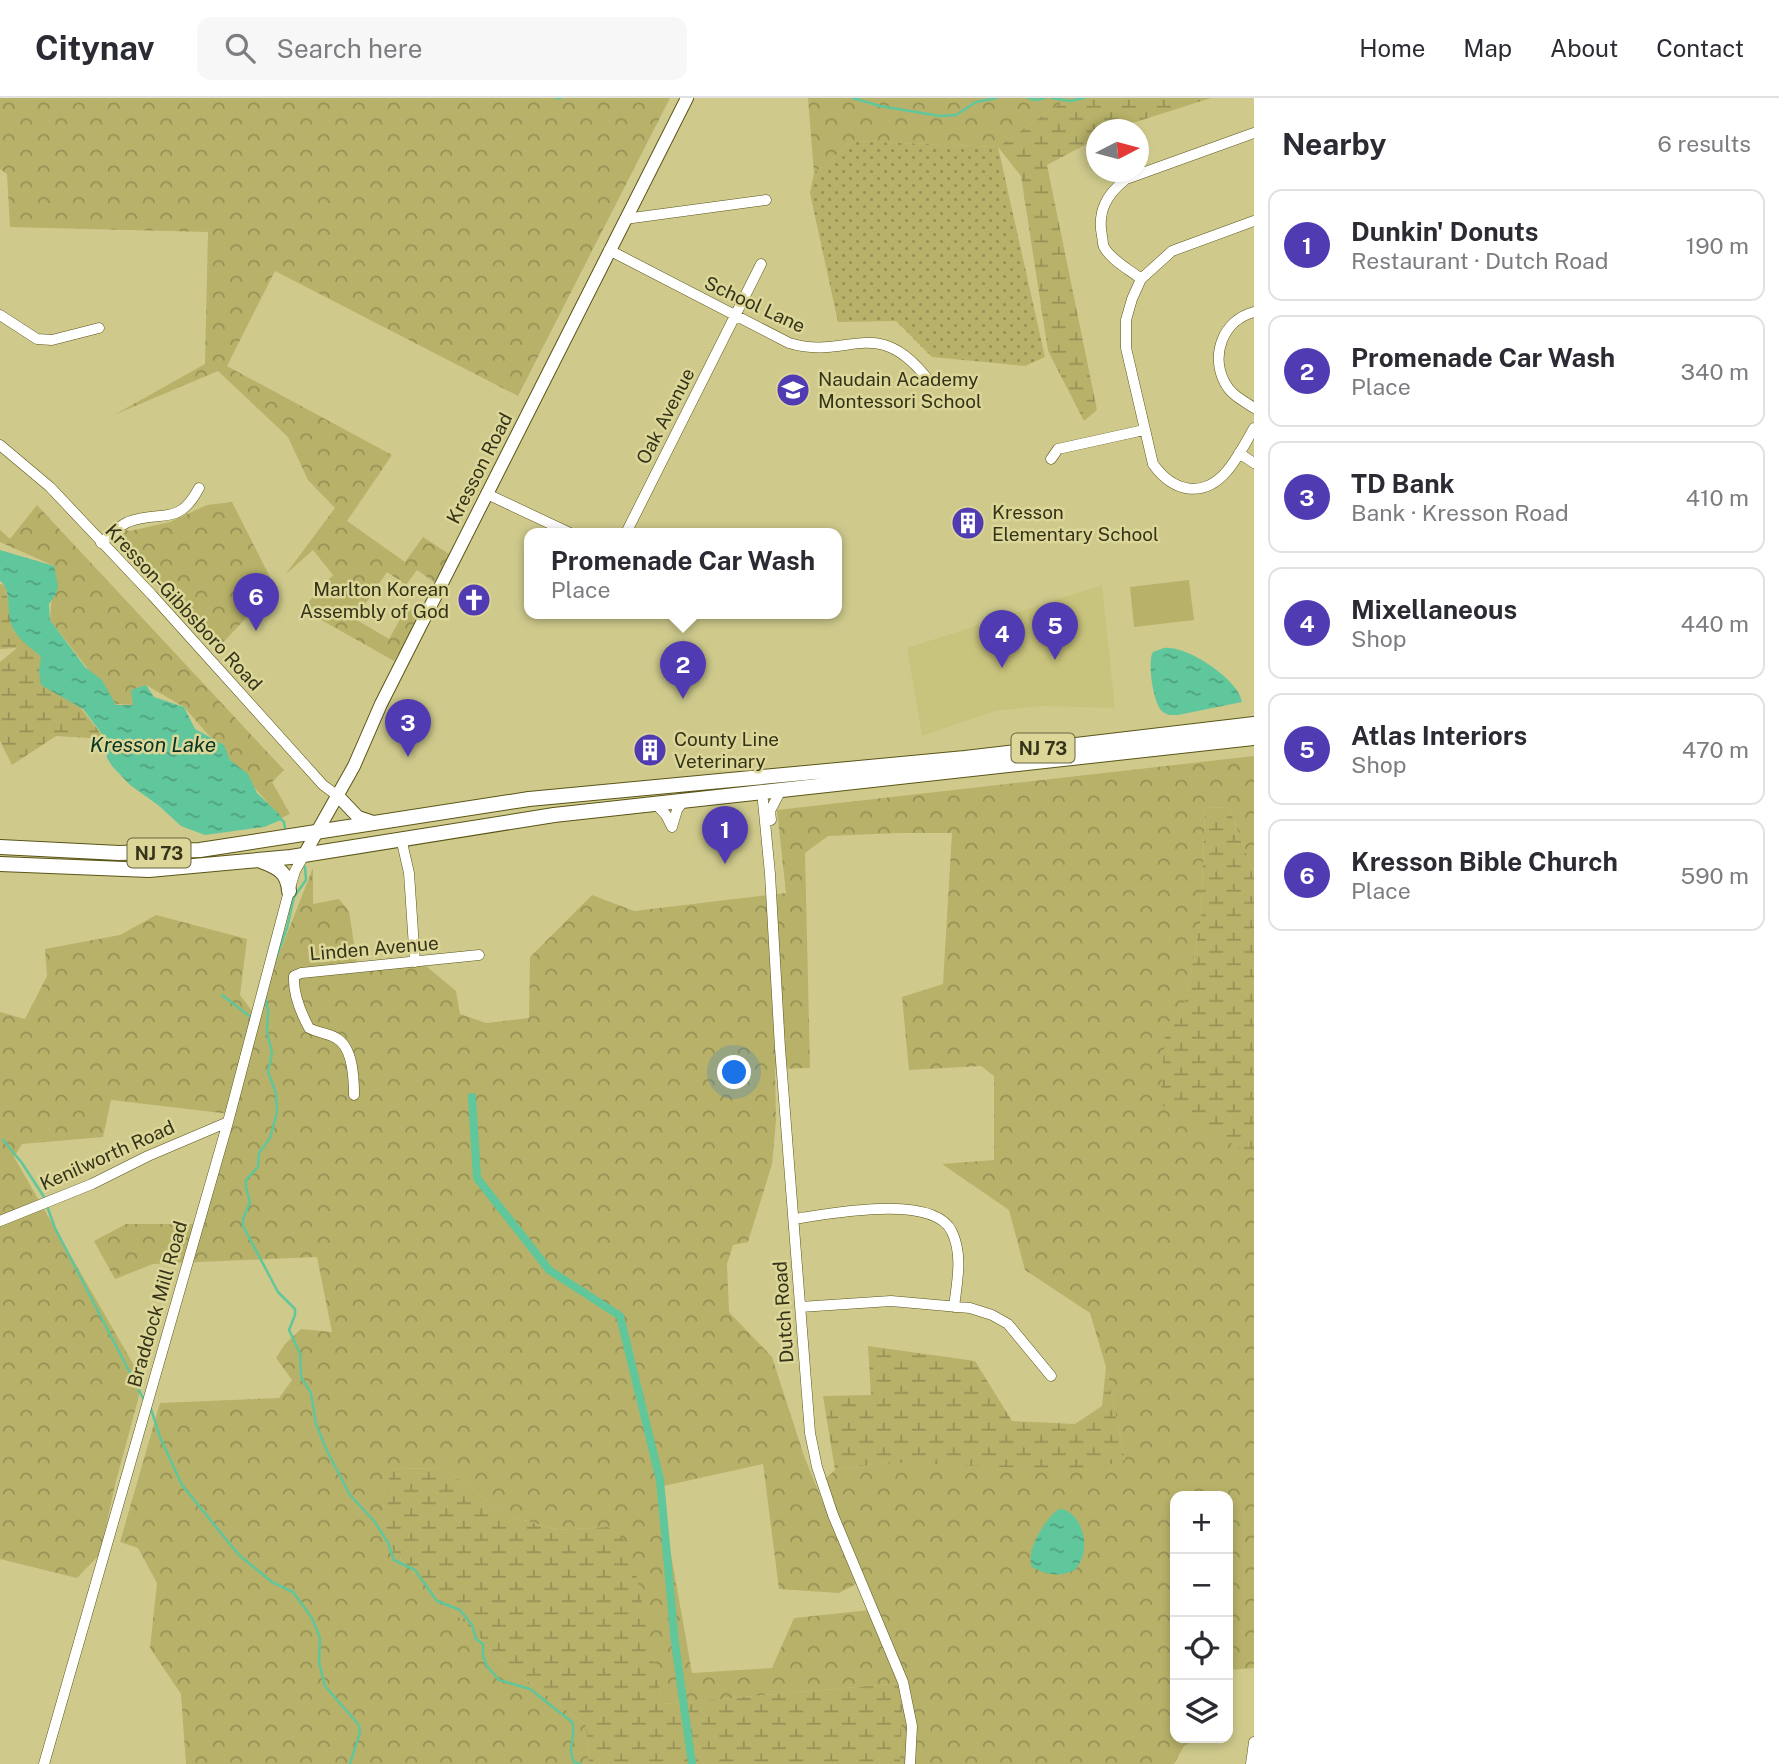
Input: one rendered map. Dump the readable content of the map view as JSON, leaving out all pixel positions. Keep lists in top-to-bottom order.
{
  "streets": {
    "highway": ["NJ 73"],
    "main road": ["Kresson Road"],
    "street": [
      "School Lane",
      "Oak Avenue",
      "Kresson-Gibbsboro Road",
      "Linden Avenue",
      "Kenilworth Road",
      "Braddock Mill Road",
      "Dutch Road"
    ]
  },
  "crossings": [
    ["School Lane", "Oak Avenue"],
    ["School Lane", "Kresson Road"],
    ["Kresson Road", "Kresson-Gibbsboro Road"],
    ["Kresson Road", "NJ 73"],
    ["Kresson Road", "Braddock Mill Road"],
    ["NJ 73", "Braddock Mill Road"],
    ["NJ 73", "Dutch Road"],
    ["Kenilworth Road", "Braddock Mill Road"]
  ],
  "water": ["Kresson Lake"],
  "places": {
    "school or university": ["Naudain Academy Montessori School"],
    "building": ["Kresson Elementary School", "County Line Veterinary"],
    "church": ["Marlton Korean Assembly of God"]
  },
  "north": "right",
  "page": {
    "header": "Citynav",
    "search": "Search here",
    "nav": [
      "Home",
      "Map",
      "About",
      "Contact"
    ],
    "heading": ["Nearby", "6 results"],
    "list": [
      {
        "mark": "1",
        "name": "Dunkin' Donuts",
        "note": "Restaurant · Dutch Road",
        "value": "190 m"
      },
      {
        "mark": "2",
        "name": "Promenade Car Wash",
        "note": "Place",
        "value": "340 m"
      },
      {
        "mark": "3",
        "name": "TD Bank",
        "note": "Bank · Kresson Road",
        "value": "410 m"
      },
      {
        "mark": "4",
        "name": "Mixellaneous",
        "note": "Shop",
        "value": "440 m"
      },
      {
        "mark": "5",
        "name": "Atlas Interiors",
        "note": "Shop",
        "value": "470 m"
      },
      {
        "mark": "6",
        "name": "Kresson Bible Church",
        "note": "Place",
        "value": "590 m"
      }
    ],
    "popup": ["Promenade Car Wash", "Place"],
    "pins": [
      "6",
      "5",
      "4",
      "2",
      "3",
      "1"
    ],
    "map_buttons": ["+", "−"]
  }
}
